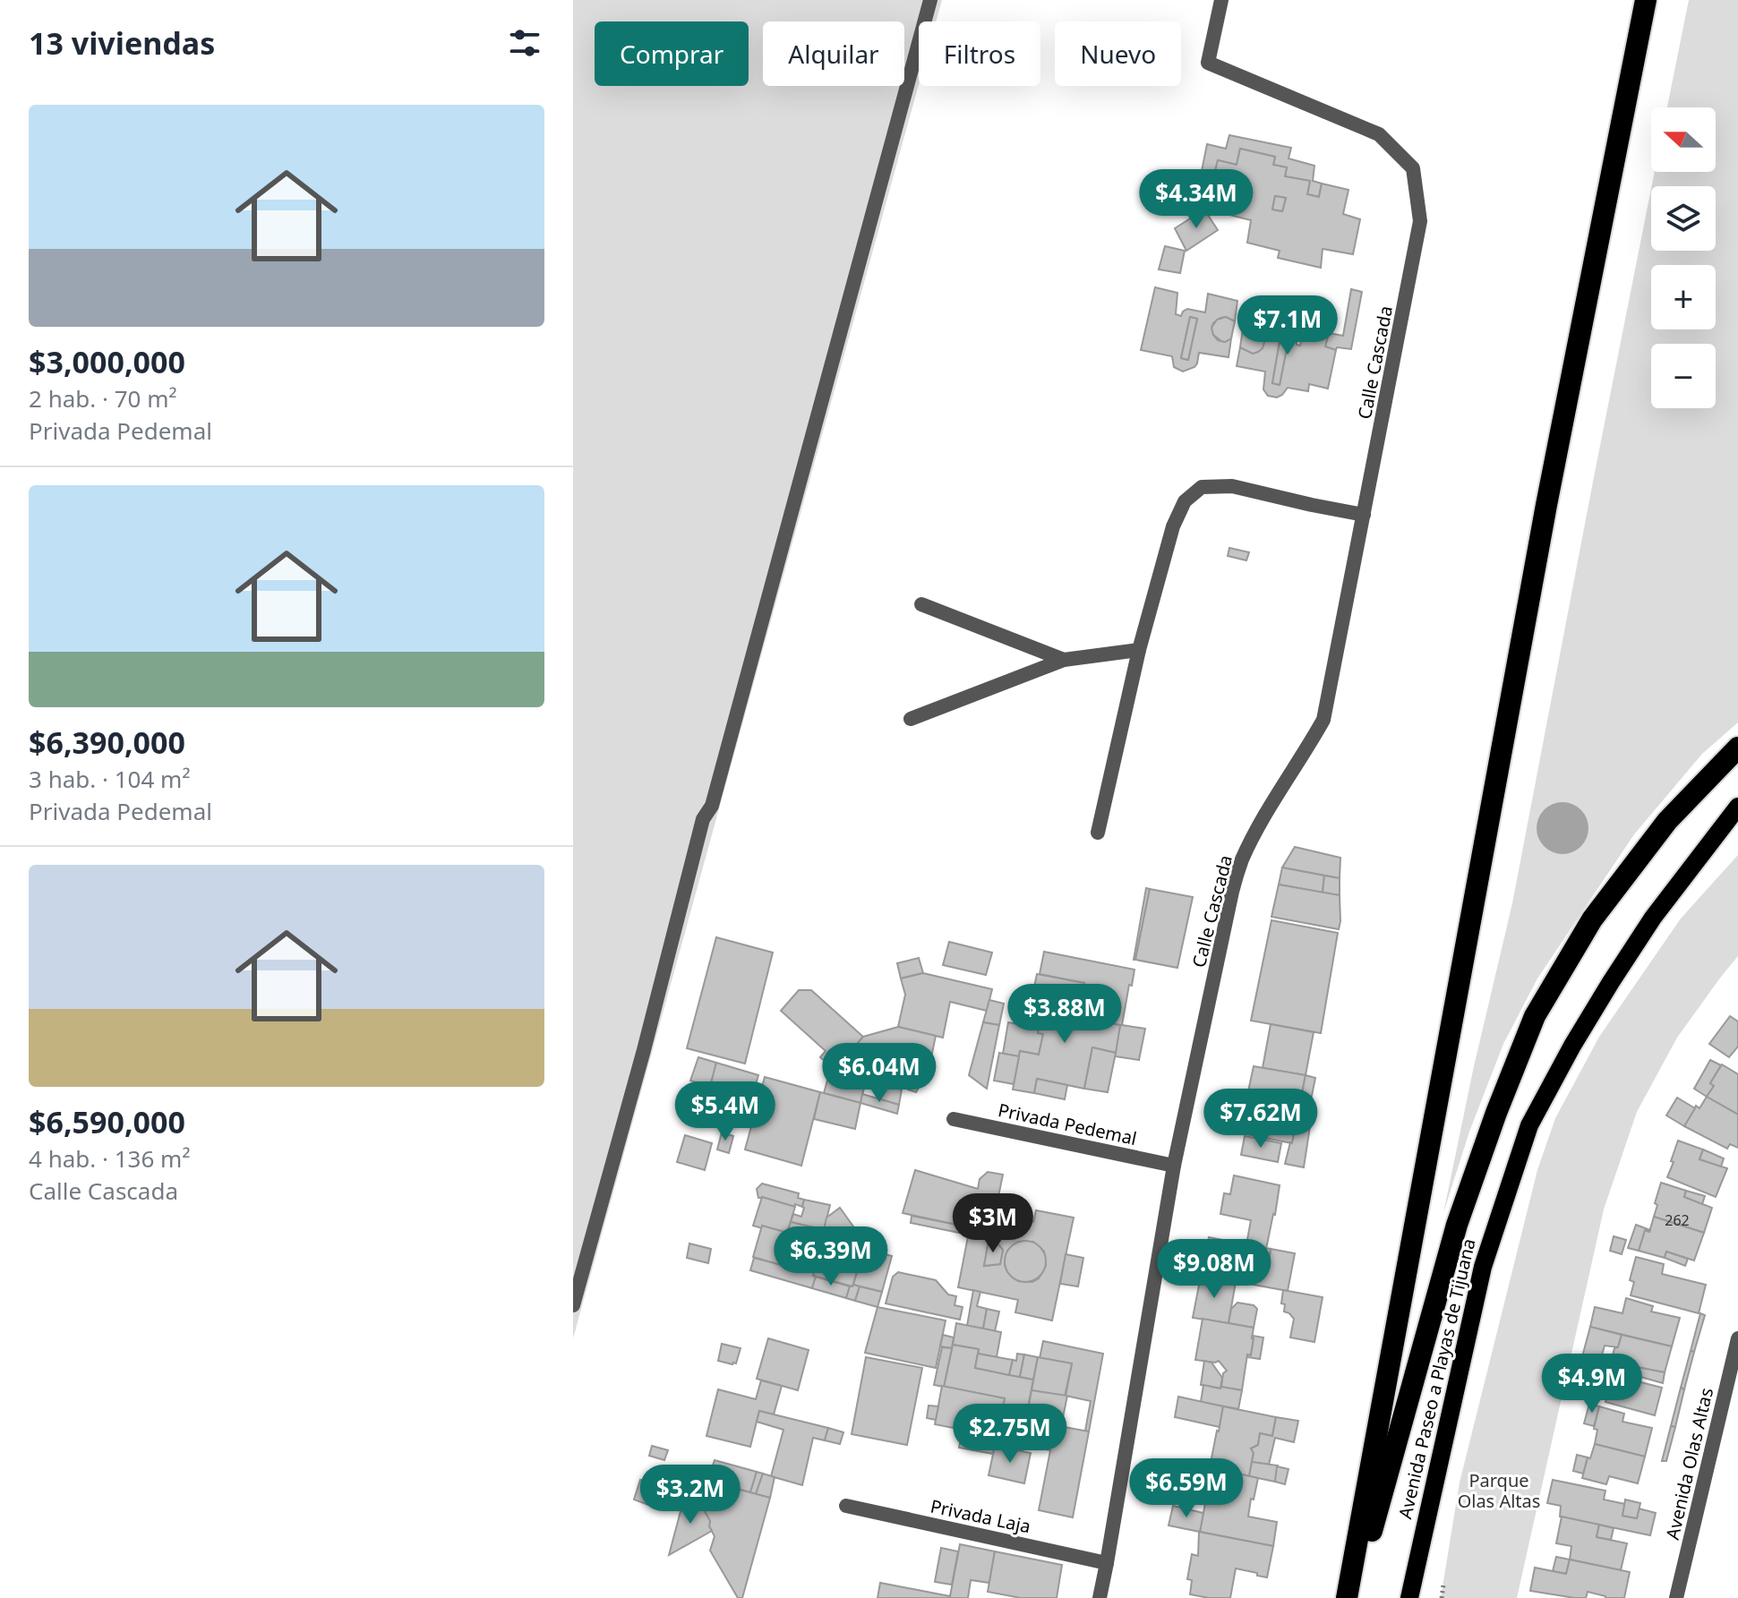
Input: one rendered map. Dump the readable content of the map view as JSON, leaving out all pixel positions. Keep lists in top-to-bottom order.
{
  "streets": {
    "main road": ["Avenida Paseo a Playas de Tijuana"],
    "street": [
      "Calle Cascada",
      "Privada Pedemal",
      "Avenida Olas Altas",
      "Privada Laja"
    ]
  },
  "crossings": [
    ["Calle Cascada", "Privada Pedemal"],
    ["Calle Cascada", "Privada Laja"]
  ],
  "parks": ["Parque Olas Altas"],
  "house_numbers": ["262"],
  "north": "left",
  "page": {
    "heading": "13 viviendas",
    "chip": [
      "Comprar",
      "Alquilar",
      "Filtros",
      "Nuevo"
    ],
    "list": [
      {
        "name": "$3,000,000",
        "note": "2 hab. · 70 m² · Privada Pedemal"
      },
      {
        "name": "$6,390,000",
        "note": "3 hab. · 104 m² · Privada Pedemal"
      },
      {
        "name": "$6,590,000",
        "note": "4 hab. · 136 m² · Calle Cascada"
      }
    ],
    "map_buttons": ["+", "−"],
    "price": [
      "$4.34M",
      "$7.1M",
      "$3.88M",
      "$6.04M",
      "$5.4M",
      "$7.62M",
      "$3M",
      "$6.39M",
      "$9.08M",
      "$4.9M",
      "$2.75M",
      "$6.59M",
      "$3.2M"
    ]
  }
}
